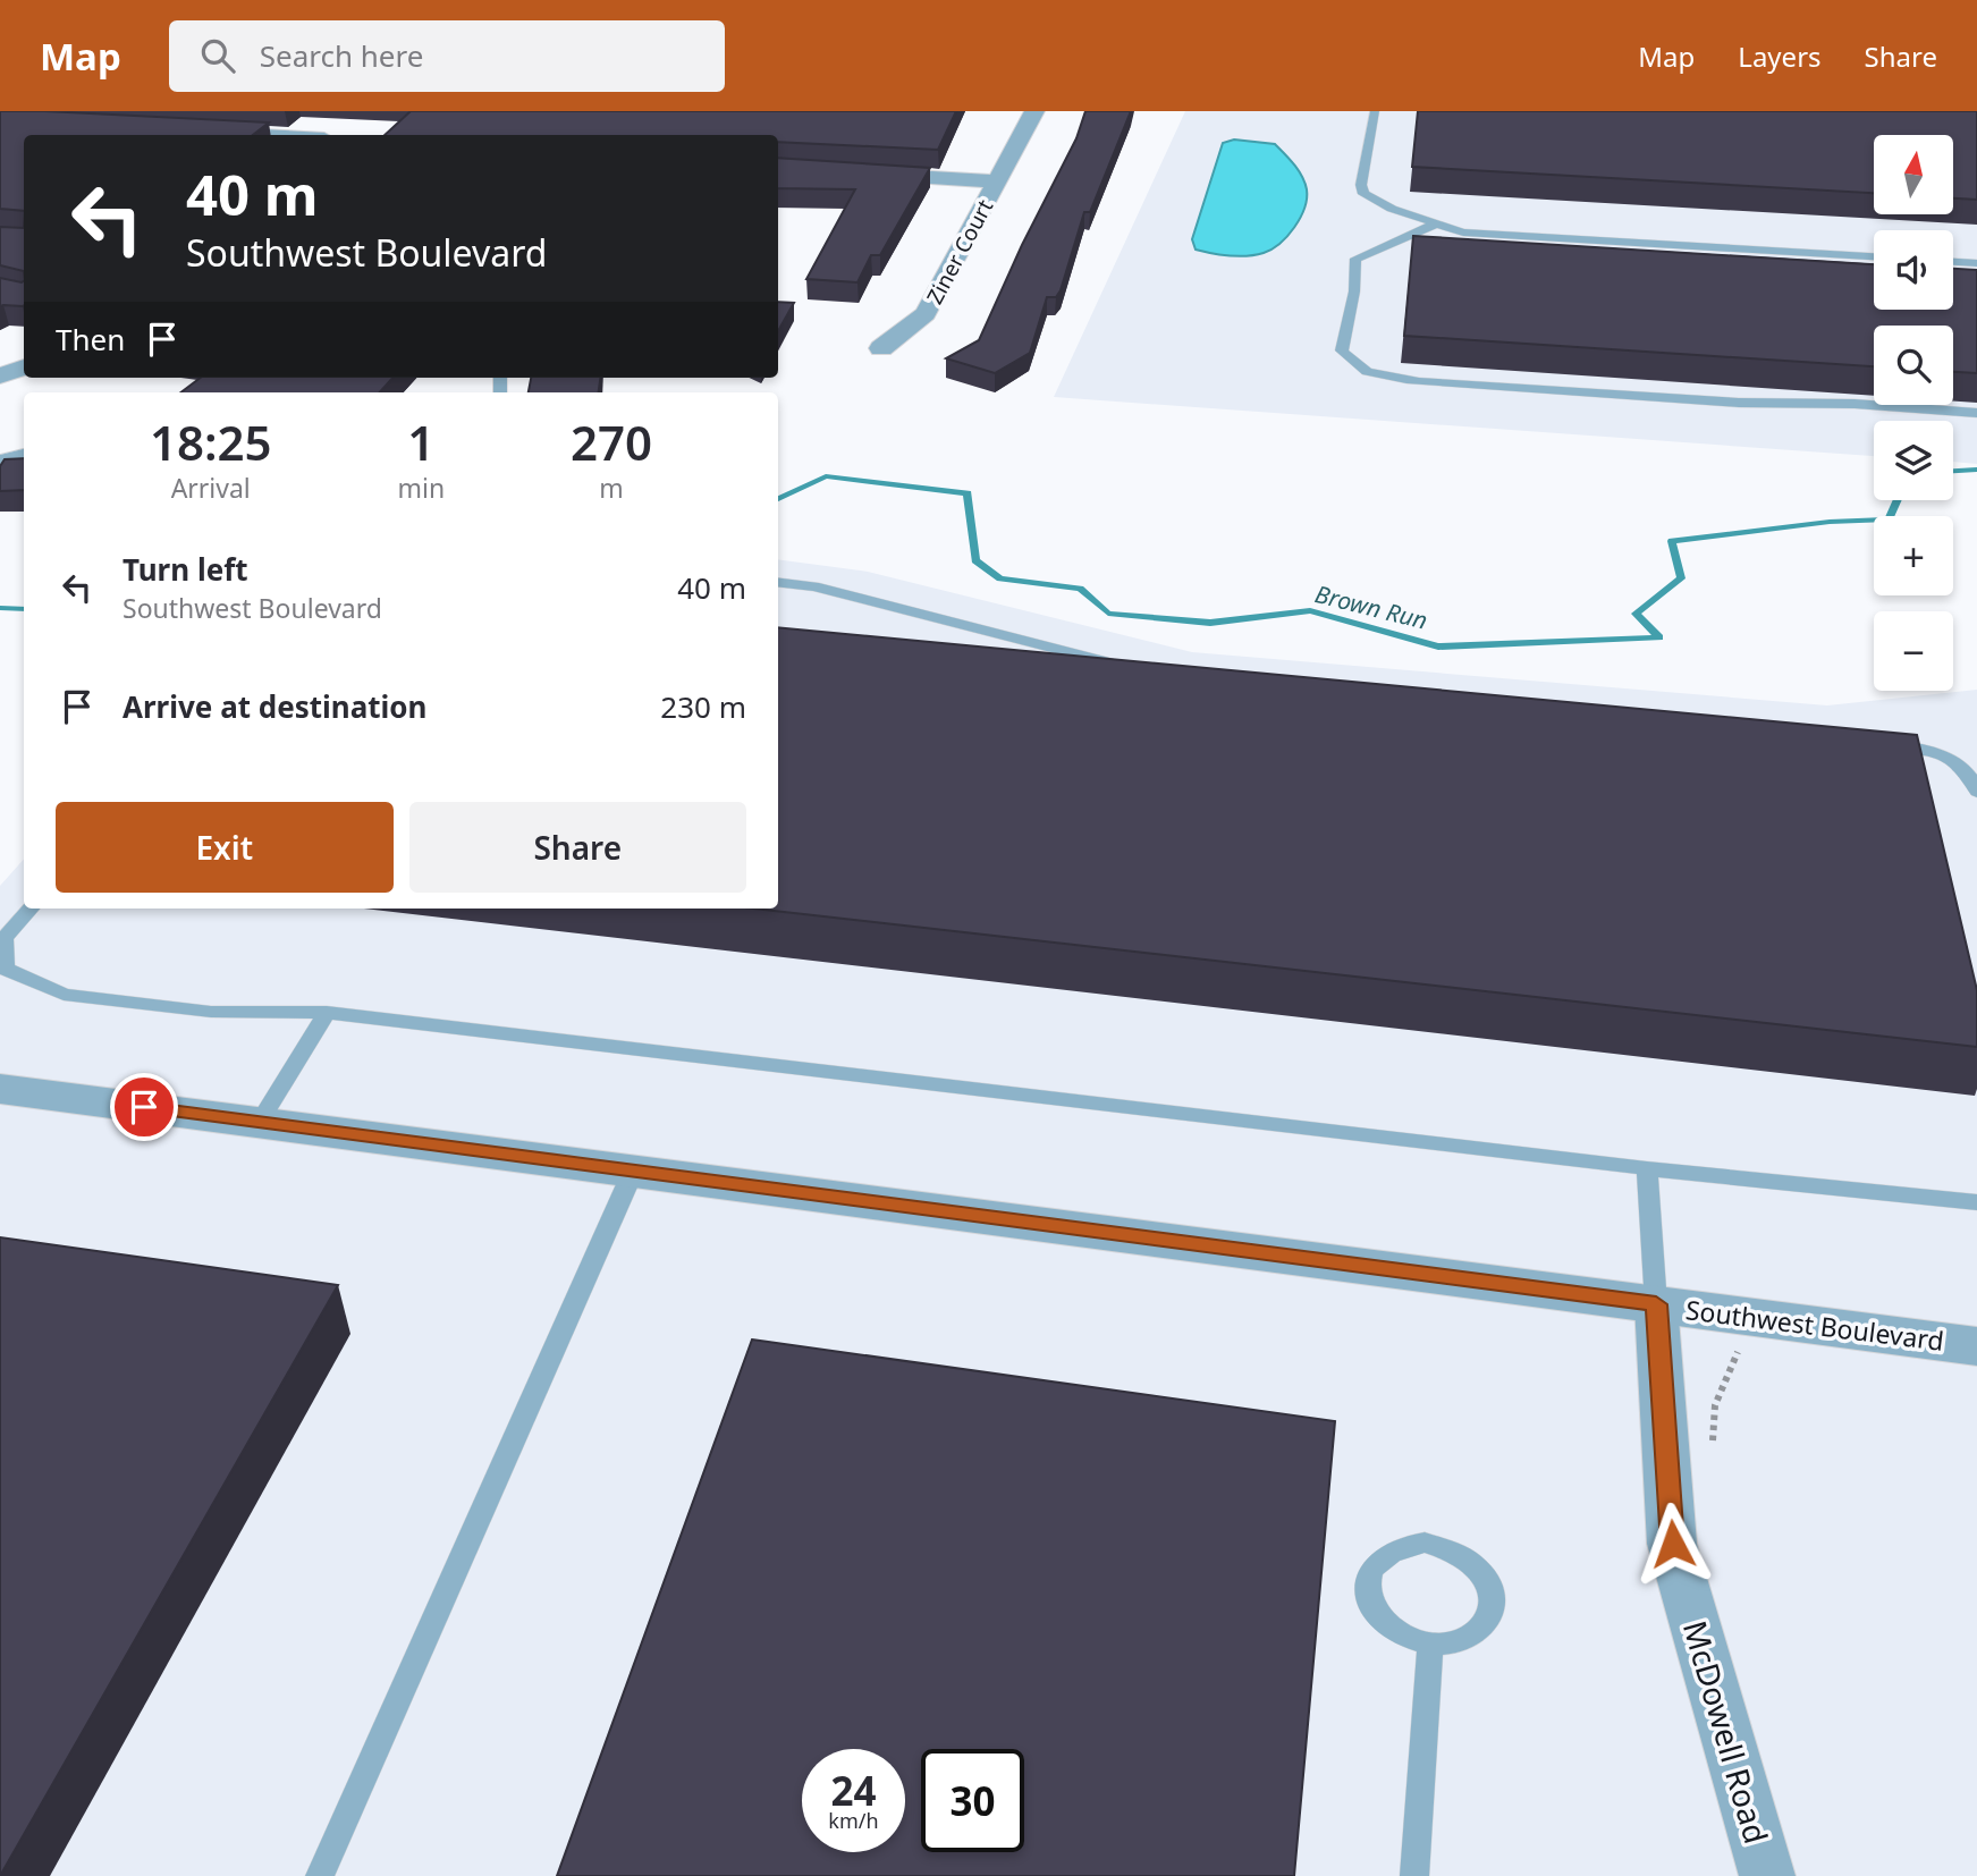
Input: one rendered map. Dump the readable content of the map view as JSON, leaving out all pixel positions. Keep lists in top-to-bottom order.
{
  "streets": {
    "street": ["Ziner Court", "Southwest Boulevard", "McDowell Road"]
  },
  "crossings": [
    ["Southwest Boulevard", "McDowell Road"]
  ],
  "water": ["Brown Run"],
  "north": "top",
  "page": {
    "header": "Map",
    "search": "Search here",
    "nav": ["Map", "Layers", "Share"],
    "map_buttons": ["+", "−"],
    "turn": ["40 m", "Southwest Boulevard"],
    "then": "Then",
    "eta": [
      "18:25",
      "Arrival",
      "1",
      "min",
      "270",
      "m"
    ],
    "list": [
      {
        "name": "Turn left",
        "note": "Southwest Boulevard",
        "value": "40 m"
      },
      {
        "name": "Arrive at destination",
        "value": "230 m"
      }
    ],
    "buttons": ["Exit", "Share"],
    "speed": "24 km/h",
    "limit": "30"
  }
}
